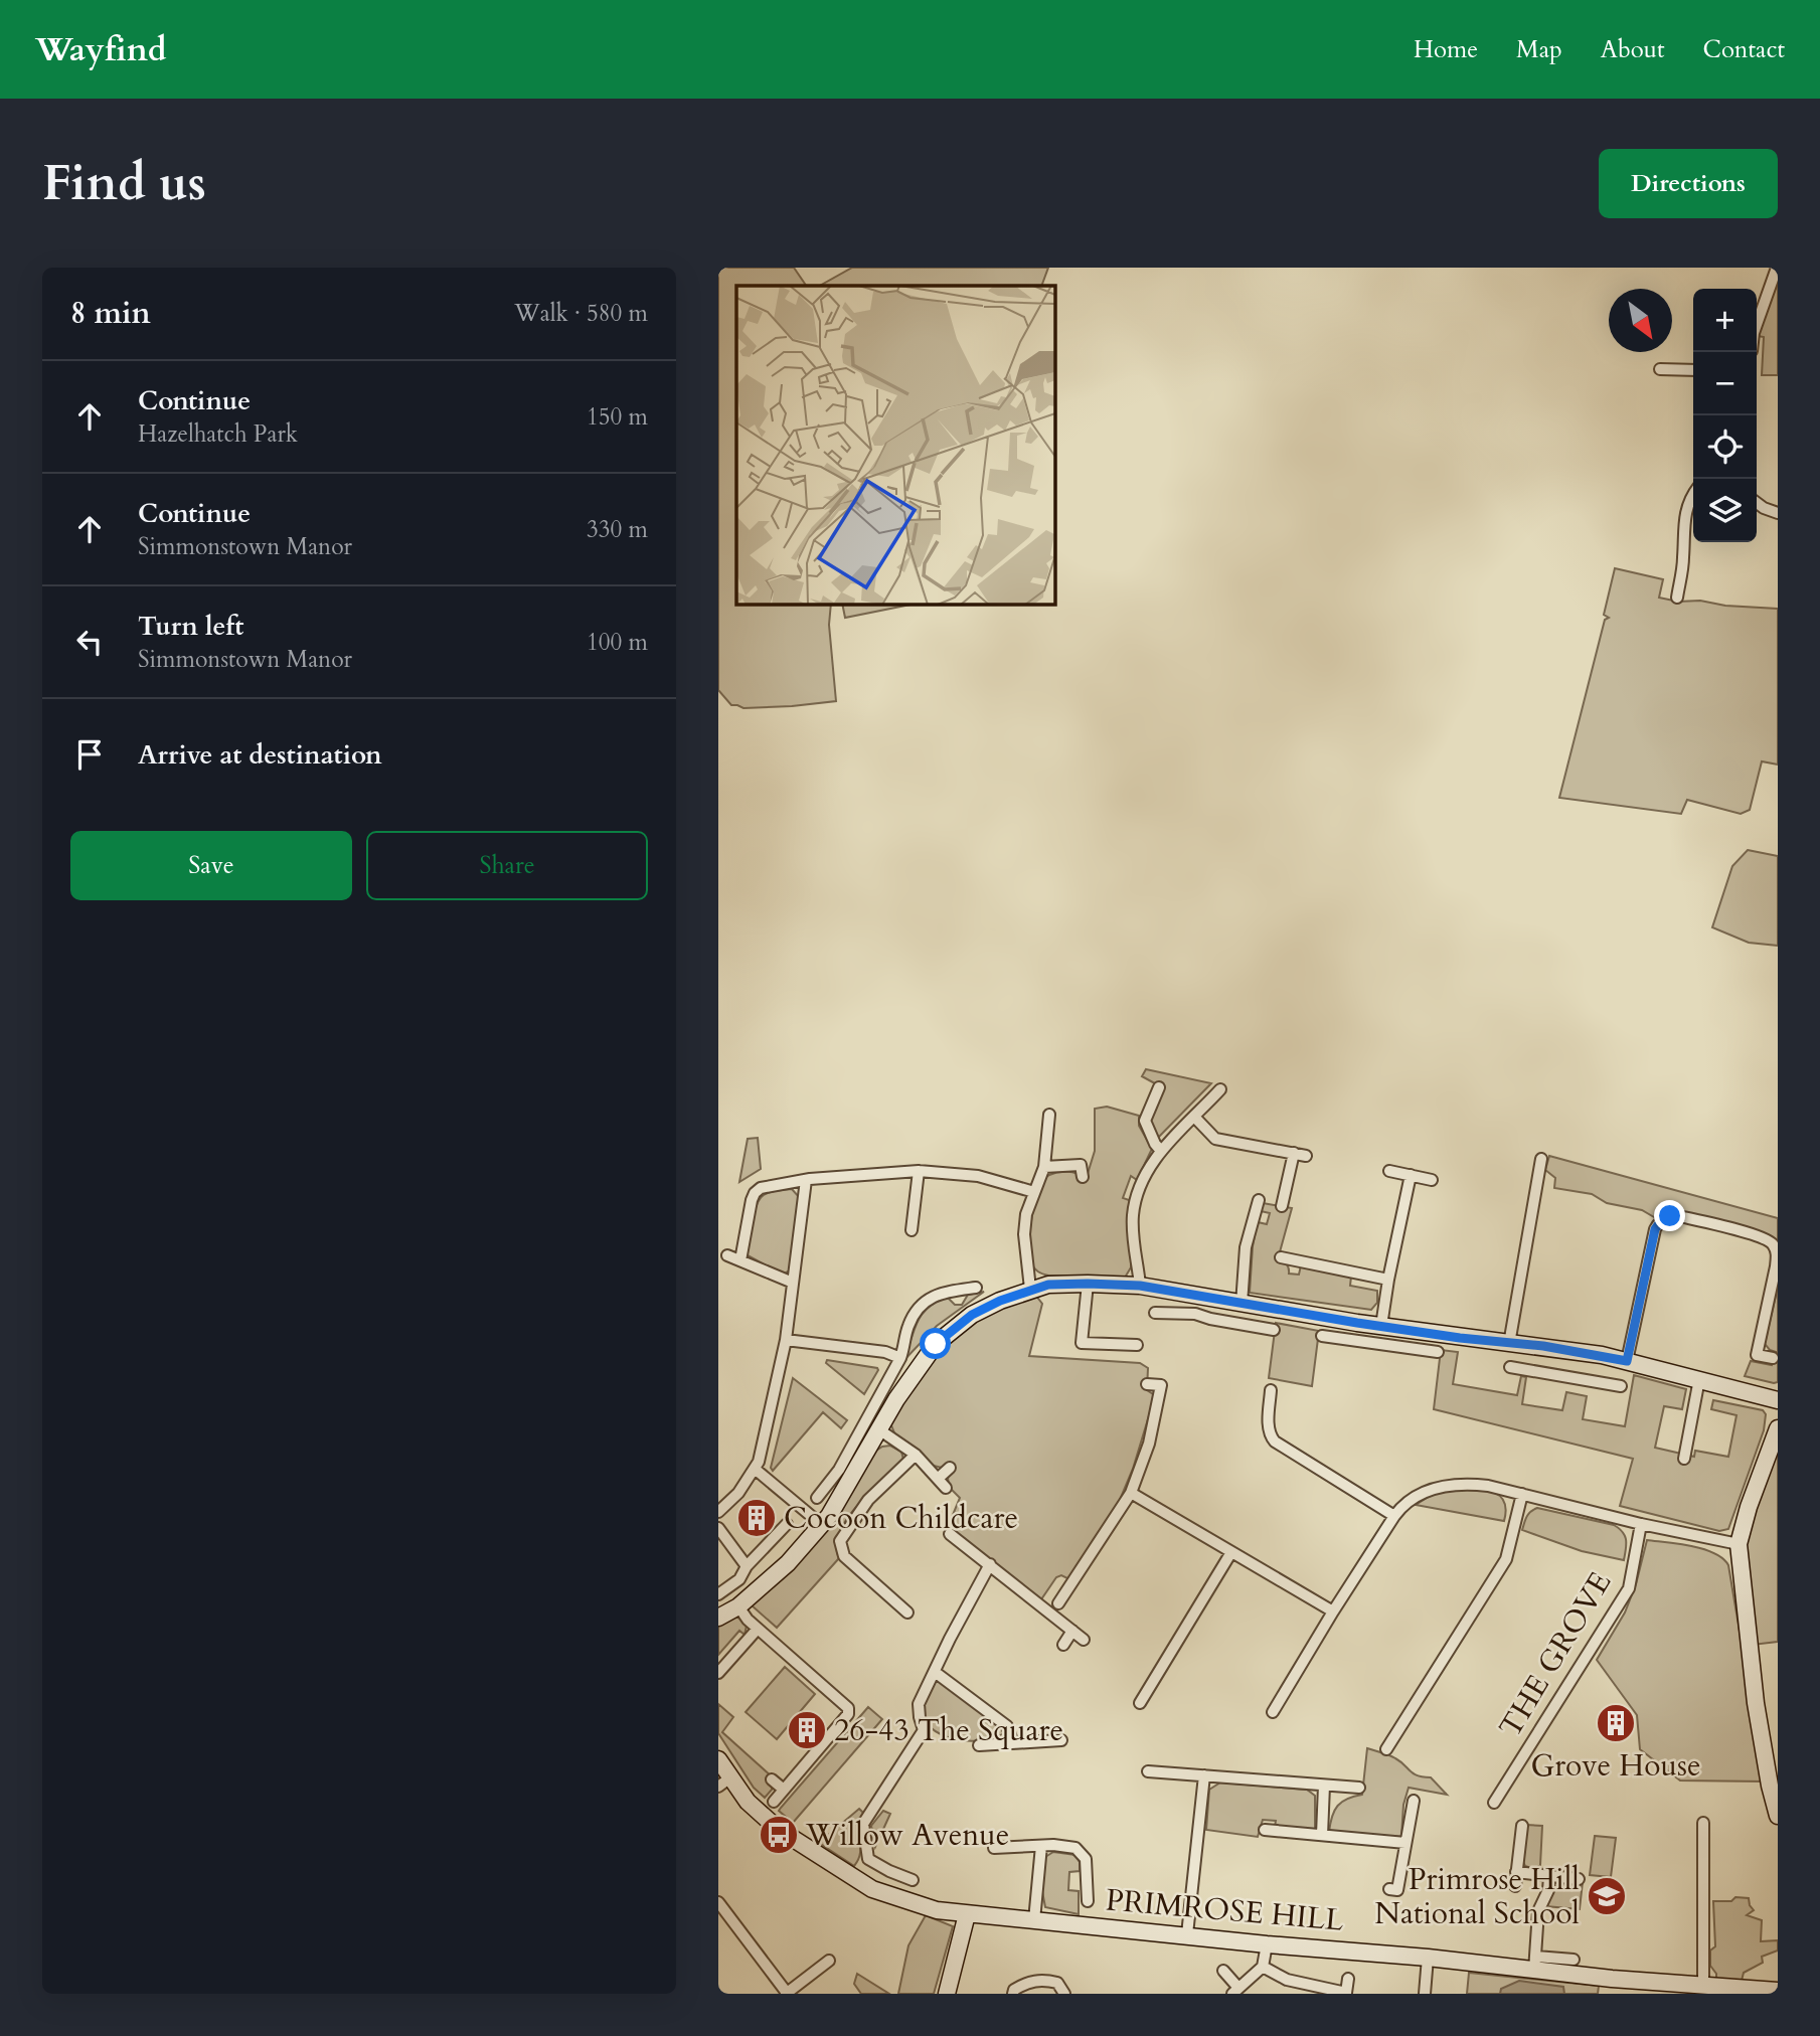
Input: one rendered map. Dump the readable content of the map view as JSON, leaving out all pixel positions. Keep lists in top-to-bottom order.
{
  "streets": {
    "street": ["THE GROVE", "PRIMROSE HILL"]
  },
  "places": {
    "building": ["Cocoon Childcare", "Grove House", "26-43 The Square"],
    "bus stop": ["Willow Avenue"],
    "school or university": ["Primrose Hill National School"]
  },
  "north": "bottom right",
  "page": {
    "header": "Wayfind",
    "nav": [
      "Home",
      "Map",
      "About",
      "Contact"
    ],
    "buttons": [
      "Directions",
      ["Save", "Share"]
    ],
    "title": "Find us",
    "heading": ["8 min", "Walk · 580 m"],
    "map_buttons": ["+", "−"],
    "list": [
      ["Continue", "Hazelhatch Park", "150 m"],
      ["Continue", "Simmonstown Manor", "330 m"],
      ["Turn left", "Simmonstown Manor", "100 m"],
      "Arrive at destination"
    ]
  }
}
